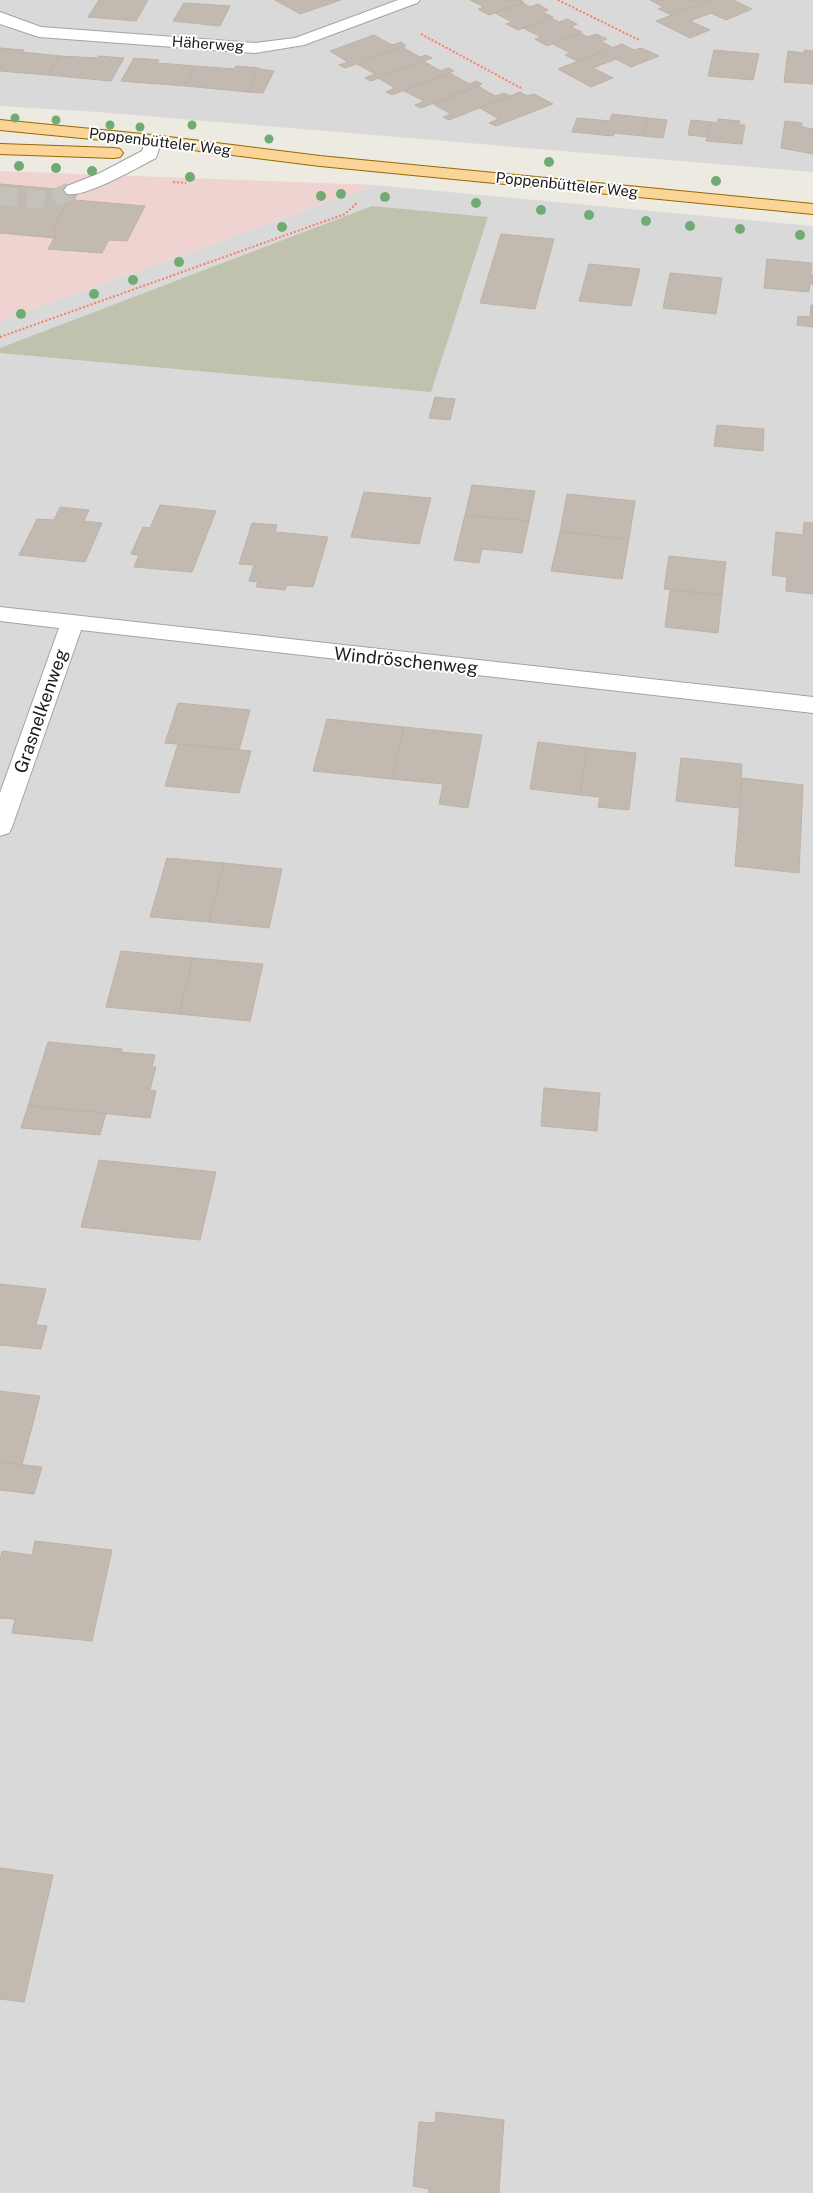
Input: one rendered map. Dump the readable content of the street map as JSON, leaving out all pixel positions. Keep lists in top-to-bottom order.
{
  "streets": {
    "main road": ["Poppenbütteler Weg"],
    "street": ["Häherweg", "Windröschenweg", "Grasnelkenweg"]
  },
  "crossings": [
    ["Windröschenweg", "Grasnelkenweg"]
  ]
}
